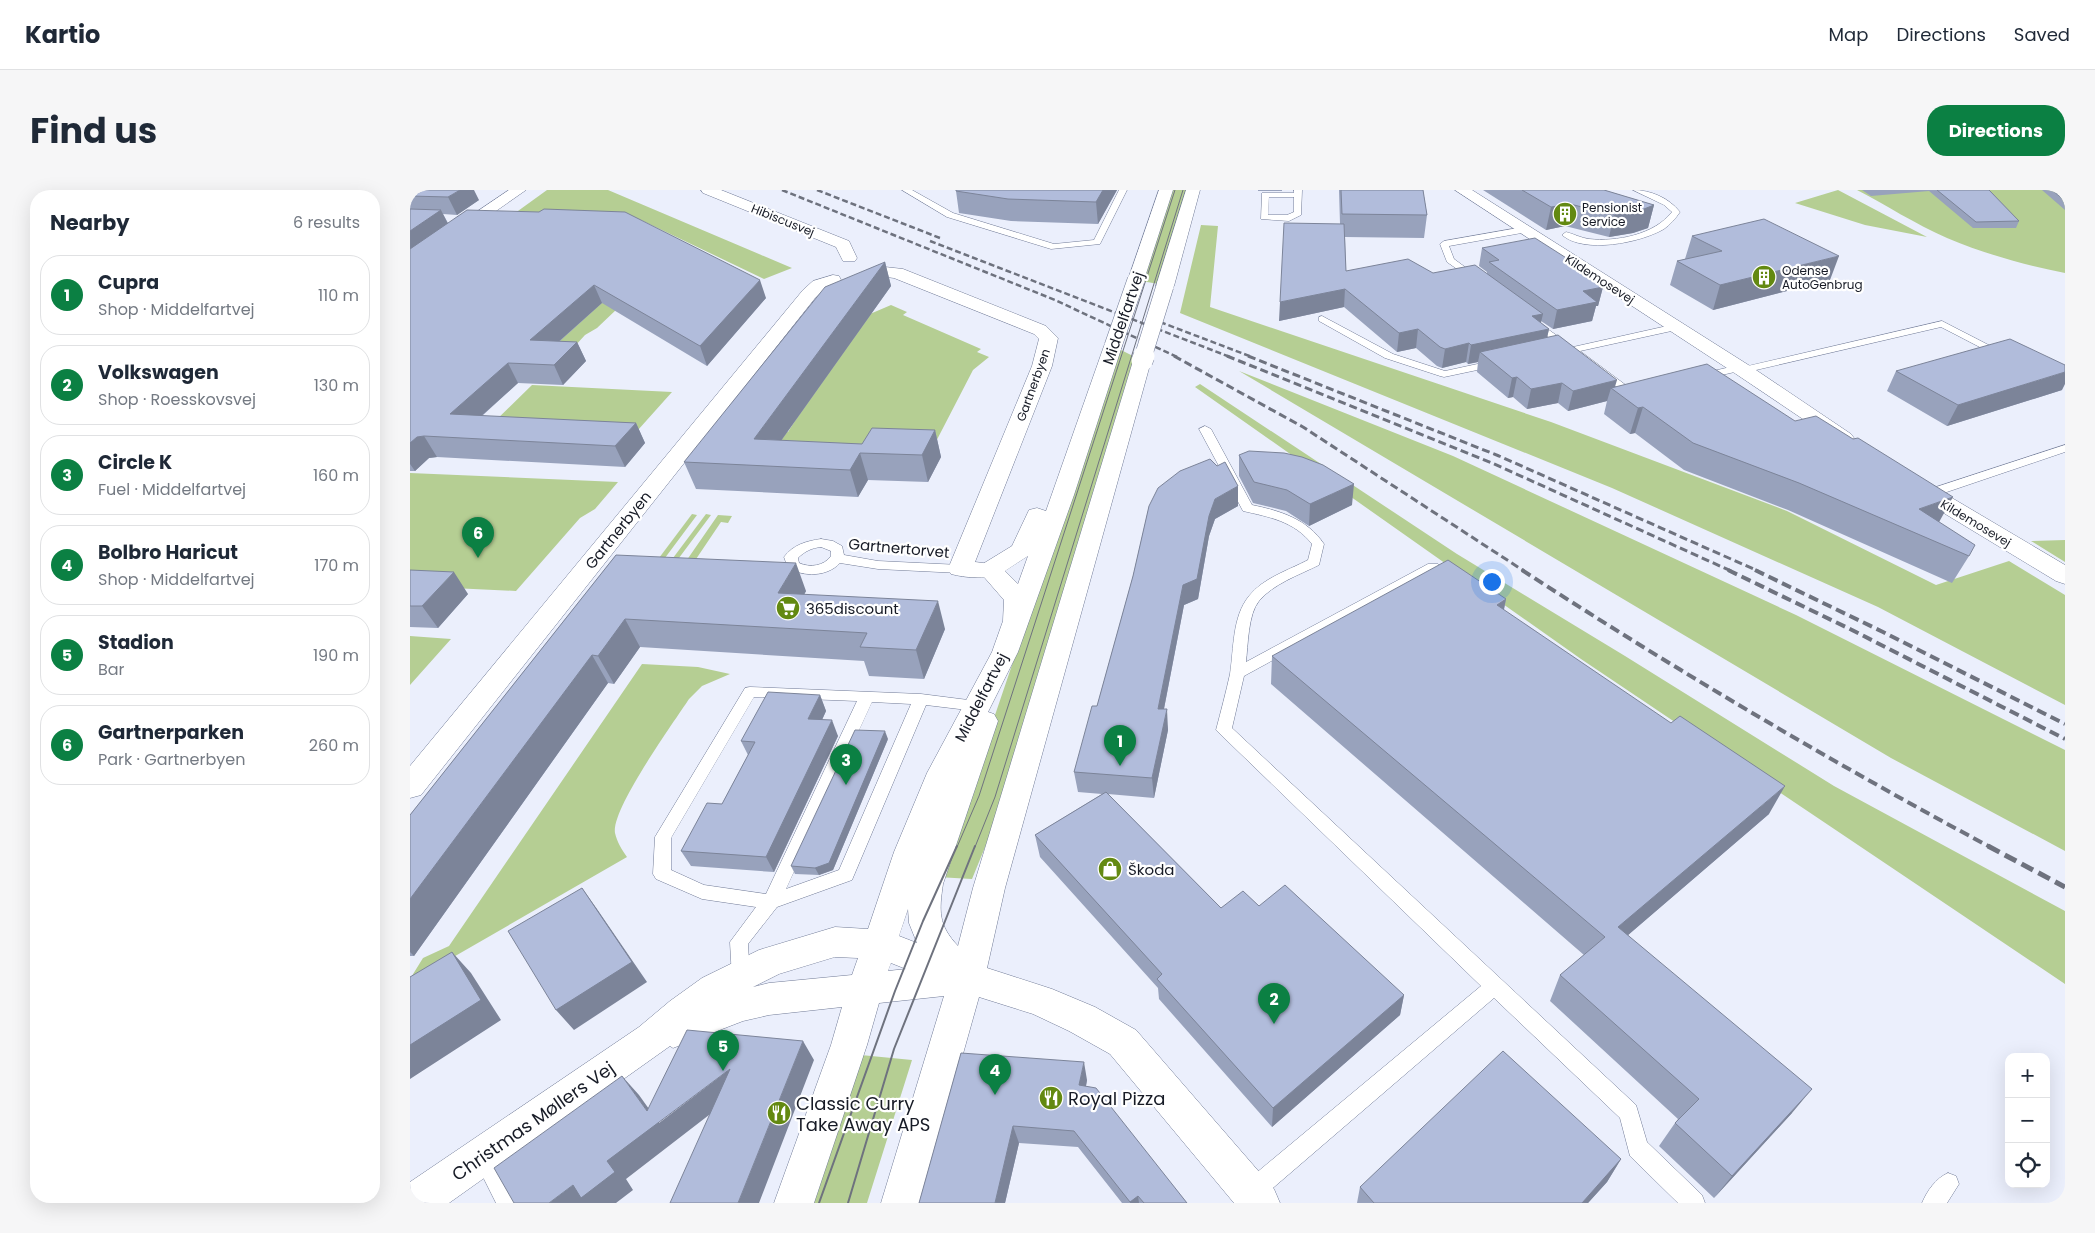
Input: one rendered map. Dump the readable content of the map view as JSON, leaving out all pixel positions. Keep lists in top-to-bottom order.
{
  "streets": {
    "street": [
      "Hibiscusvej",
      "Kildemosevej",
      "Middelfartvej",
      "Gartnerbyen",
      "Christmas Møllers Vej"
    ],
    "lane": ["Gartnertorvet"]
  },
  "crossings": [
    ["Hibiscusvej", "Gartnerbyen"],
    ["Middelfartvej", "Christmas Møllers Vej"],
    ["Gartnerbyen", "Gartnertorvet"]
  ],
  "places": {
    "building": ["Pensionist Service", "Odense AutoGenbrug"],
    "supermarket": ["365discount"],
    "shop": ["Škoda"],
    "restaurant": ["Royal Pizza", "Classic Curry Take Away APS"]
  },
  "page": {
    "header": "Kartio",
    "nav": ["Map", "Directions", "Saved"],
    "title": "Find us",
    "buttons": "Directions",
    "heading": ["Nearby", "6 results"],
    "list": [
      {
        "mark": "1",
        "name": "Cupra",
        "note": "Shop · Middelfartvej",
        "value": "110 m"
      },
      {
        "mark": "2",
        "name": "Volkswagen",
        "note": "Shop · Roesskovsvej",
        "value": "130 m"
      },
      {
        "mark": "3",
        "name": "Circle K",
        "note": "Fuel · Middelfartvej",
        "value": "160 m"
      },
      {
        "mark": "4",
        "name": "Bolbro Haricut",
        "note": "Shop · Middelfartvej",
        "value": "170 m"
      },
      {
        "mark": "5",
        "name": "Stadion",
        "note": "Bar",
        "value": "190 m"
      },
      {
        "mark": "6",
        "name": "Gartnerparken",
        "note": "Park · Gartnerbyen",
        "value": "260 m"
      }
    ],
    "pins": [
      "6",
      "1",
      "3",
      "2",
      "5",
      "4"
    ],
    "map_buttons": ["+", "−"]
  }
}
